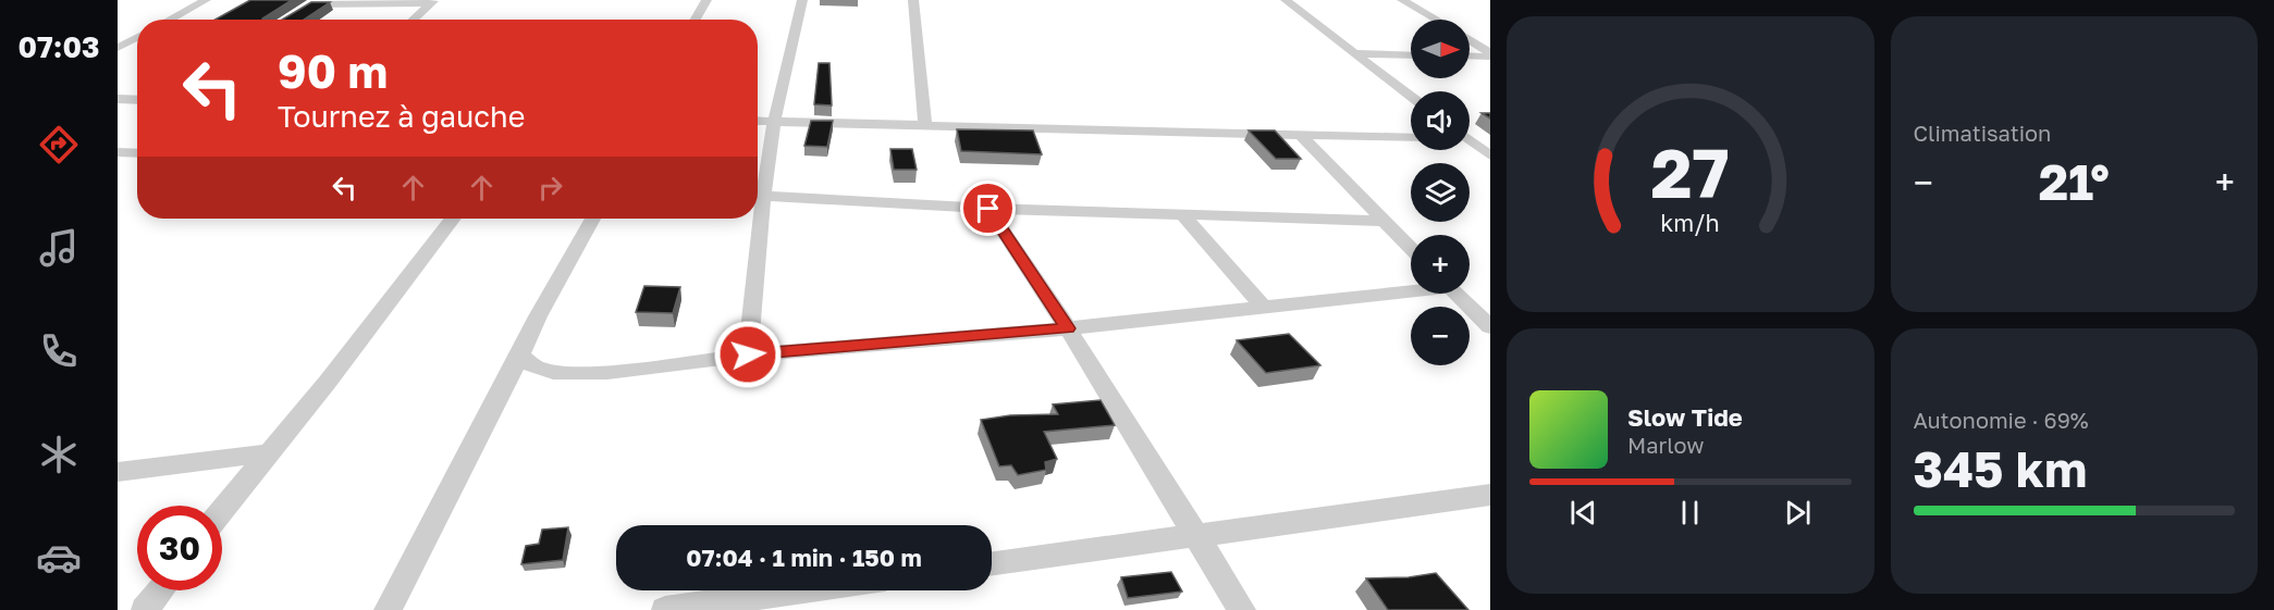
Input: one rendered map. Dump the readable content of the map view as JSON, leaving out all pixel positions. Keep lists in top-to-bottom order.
{
  "north": "right",
  "page": {
    "tabs": "07:03",
    "tile": [
      "Climatisation",
      ["Autonomie · 69%", "345 km"]
    ],
    "map_buttons": ["+", "−"],
    "turn": ["90 m", "Tournez à gauche"],
    "heat": ["−", "21°", "+"],
    "song": ["Slow Tide", "Marlow"],
    "limit": "30",
    "trip": "07:04 · 1 min · 150 m",
    "gauge": ["27", "km/h"]
  }
}
